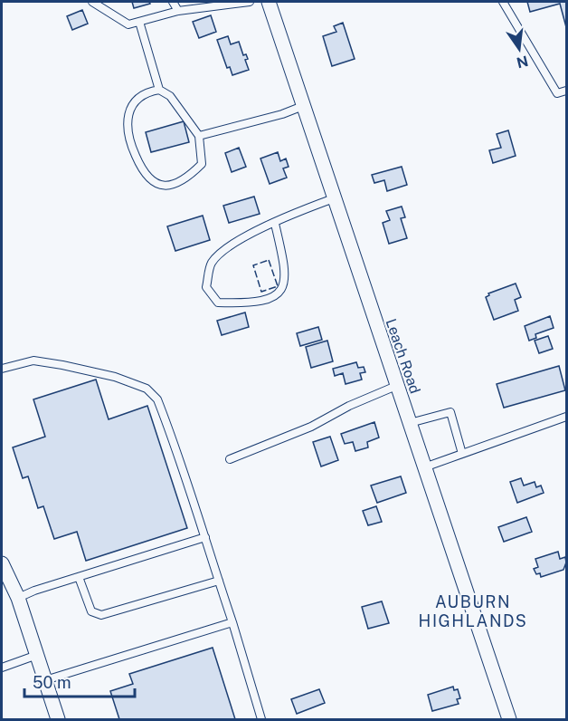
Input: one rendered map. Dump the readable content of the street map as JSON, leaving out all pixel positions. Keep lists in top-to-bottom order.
{
  "streets": {
    "street": ["Leach Road"]
  },
  "districts": ["AUBURN HIGHLANDS"],
  "scale_bar": "50 m",
  "north": "bottom"
}
